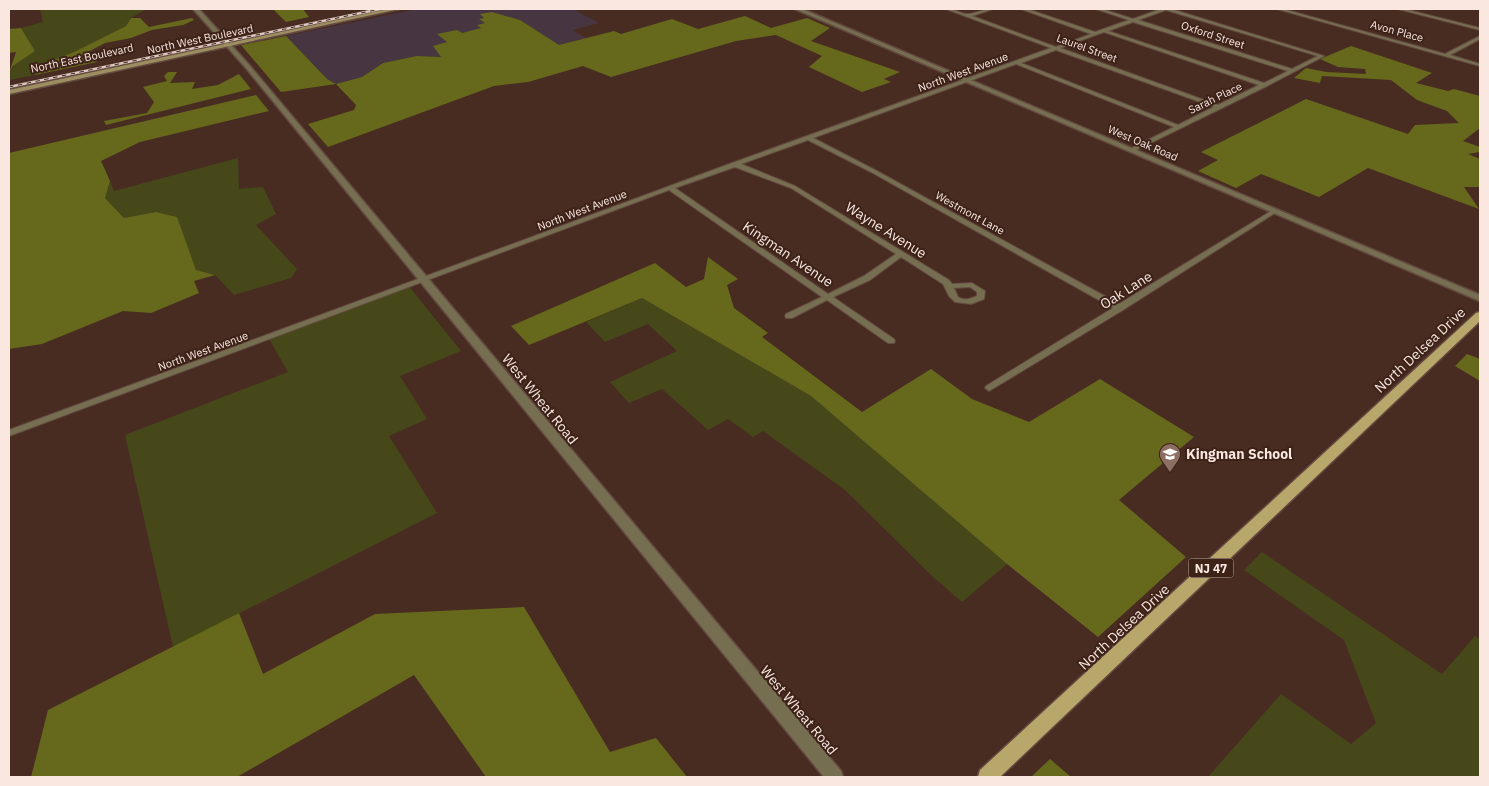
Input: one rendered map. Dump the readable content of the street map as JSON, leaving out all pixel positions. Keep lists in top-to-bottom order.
{
  "streets": {
    "main road": [
      "North West Boulevard",
      "North East Boulevard",
      "North Delsea Drive",
      "NJ 47"
    ],
    "street": [
      "Avon Place",
      "Oxford Street",
      "Laurel Street",
      "North West Avenue",
      "Sarah Place",
      "West Oak Road",
      "Westmont Lane",
      "Wayne Avenue",
      "Kingman Avenue",
      "Oak Lane",
      "West Wheat Road"
    ]
  },
  "crossings": [
    ["Oxford Street", "North West Avenue"],
    ["Oxford Street", "Sarah Place"],
    ["North West Boulevard", "North East Boulevard"],
    ["North West Boulevard", "West Wheat Road"],
    ["Laurel Street", "North West Avenue"],
    ["Laurel Street", "Sarah Place"],
    ["North East Boulevard", "West Wheat Road"],
    ["North West Avenue", "Sarah Place"],
    ["North West Avenue", "West Oak Road"],
    ["North West Avenue", "Westmont Lane"],
    ["North West Avenue", "Wayne Avenue"],
    ["North West Avenue", "Kingman Avenue"],
    ["North West Avenue", "West Wheat Road"],
    ["Sarah Place", "West Oak Road"],
    ["West Oak Road", "Oak Lane"],
    ["Westmont Lane", "Oak Lane"]
  ],
  "places": {
    "school or university": ["Kingman School"]
  }
}
